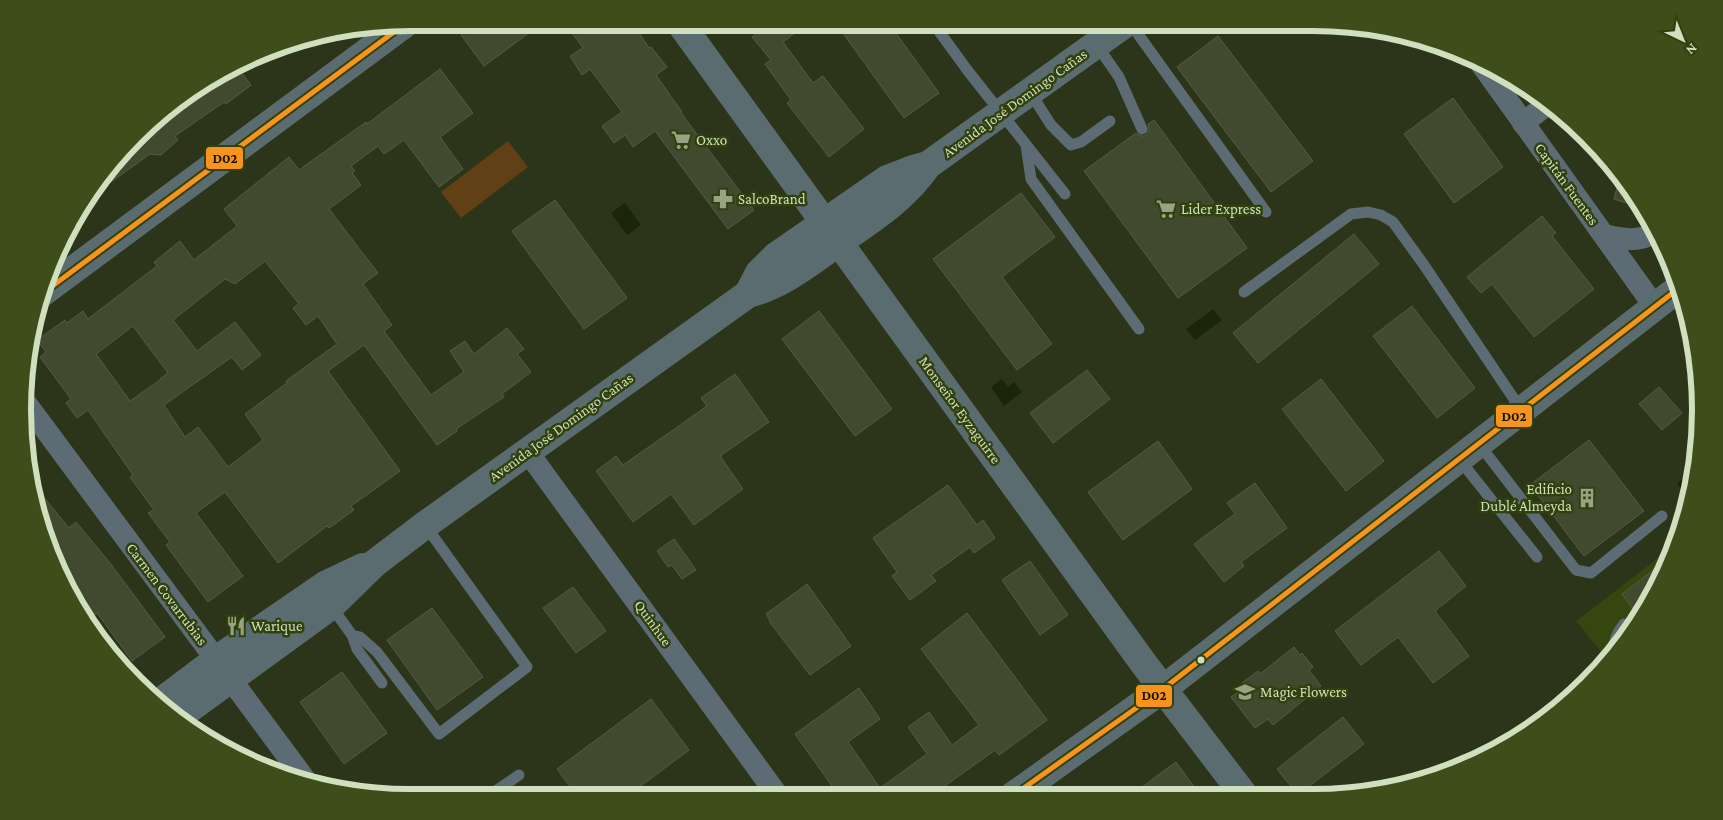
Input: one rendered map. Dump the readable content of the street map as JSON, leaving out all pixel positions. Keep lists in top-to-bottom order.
{
  "streets": {
    "street": [
      "Avenida José Domingo Cañas",
      "Capitán Fuentes",
      "Monseñor Eyzaguirre",
      "Carmen Covarrubias",
      "Quinhue"
    ]
  },
  "crossings": [
    ["Avenida José Domingo Cañas", "Monseñor Eyzaguirre"],
    ["Avenida José Domingo Cañas", "Carmen Covarrubias"],
    ["Avenida José Domingo Cañas", "Quinhue"]
  ],
  "places": {
    "supermarket": ["Oxxo", "Lider Express"],
    "pharmacy": ["SalcoBrand"],
    "building": ["Edificio Dublé Almeyda"],
    "restaurant": ["Warique"],
    "school or university": ["Magic Flowers"]
  },
  "lines": ["transit line D02"],
  "north": "bottom right"
}
